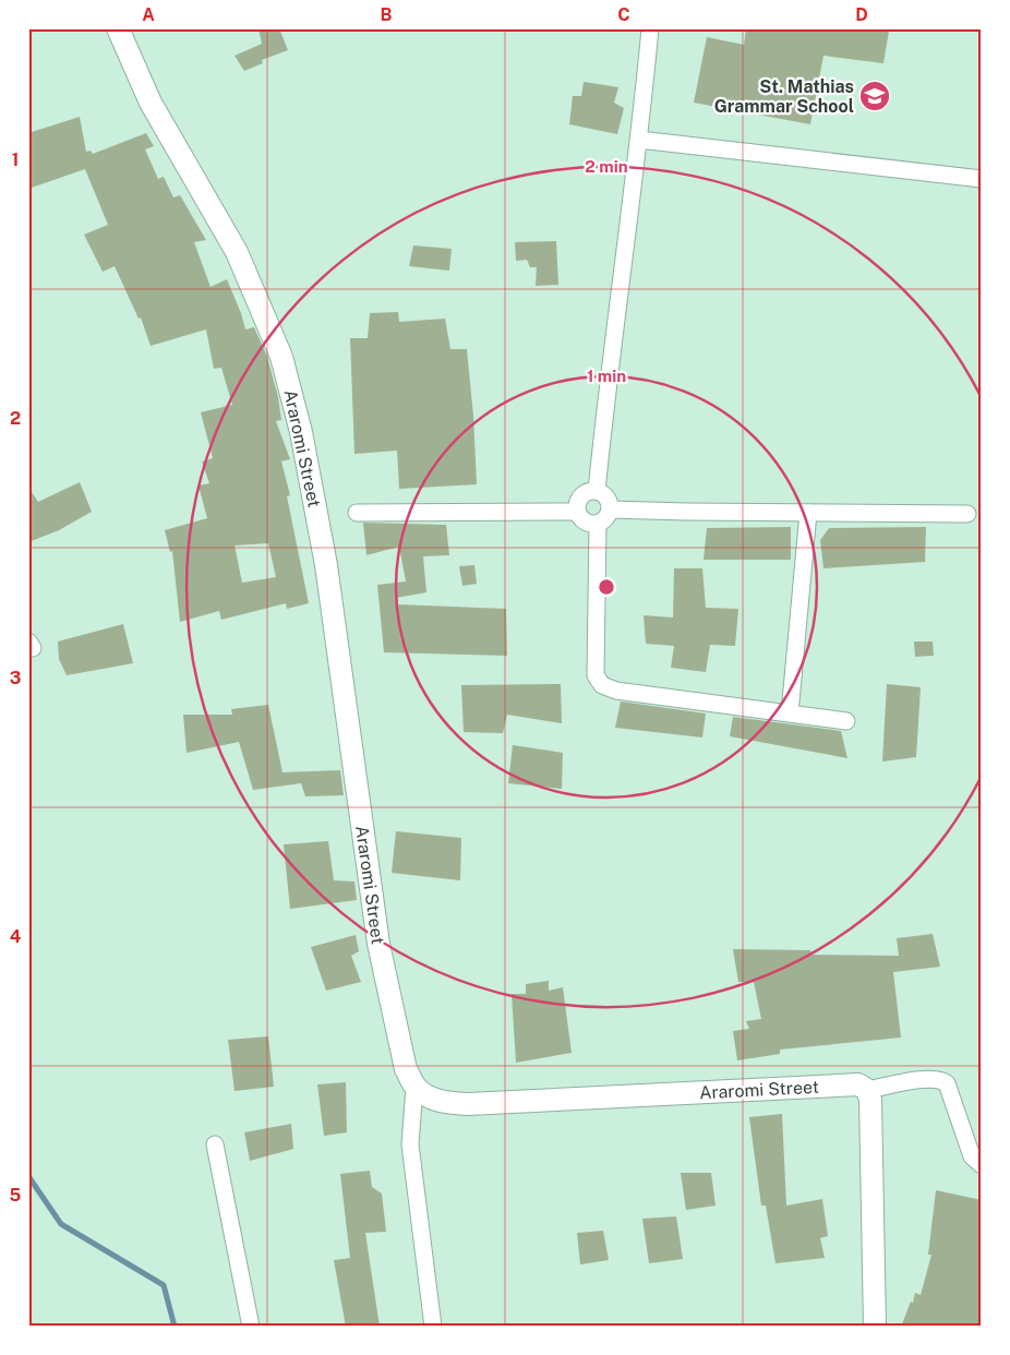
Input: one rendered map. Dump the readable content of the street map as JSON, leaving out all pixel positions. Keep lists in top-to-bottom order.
{
  "streets": {
    "street": ["Araromi Street"]
  },
  "places": {
    "school or university": ["St. Mathias Grammar School"]
  },
  "grid": {
    "columns": [
      "A",
      "B",
      "C",
      "D"
    ],
    "rows": [
      "1",
      "2",
      "3",
      "4",
      "5"
    ]
  },
  "rings": ["2 min", "1 min"]
}
